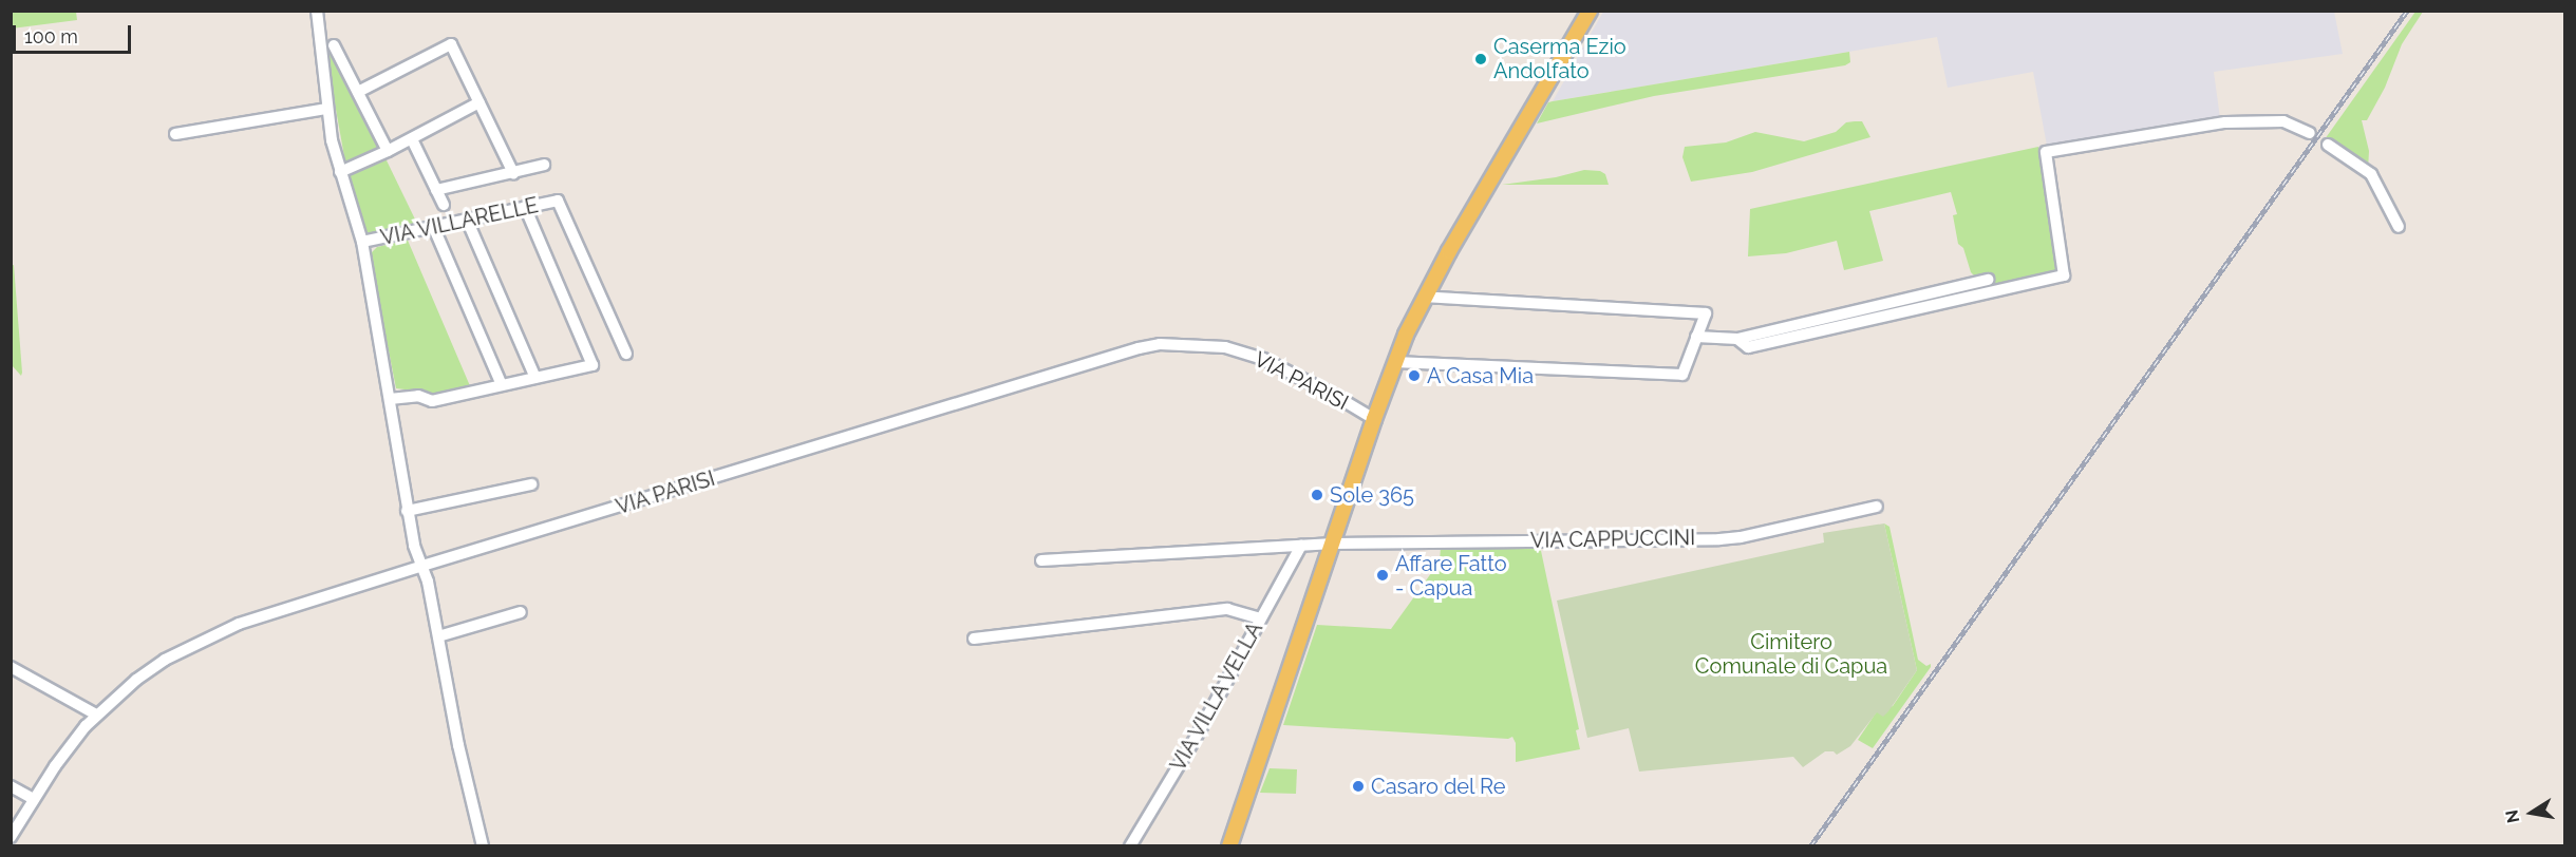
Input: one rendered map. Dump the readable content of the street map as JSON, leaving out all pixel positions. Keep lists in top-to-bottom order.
{
  "streets": {
    "street": [
      "VIA VILLARELLE",
      "VIA PARISI",
      "VIA CAPPUCCINI",
      "VIA VILLA VELLA"
    ]
  },
  "crossings": [
    ["VIA VILLARELLE", "VIA PARISI"],
    ["VIA CAPPUCCINI", "VIA VILLA VELLA"]
  ],
  "parks": ["Cimitero Comunale di Capua"],
  "places": [
    "Caserma Ezio Andolfato",
    "A Casa Mia",
    "Sole 365",
    "Affare Fatto - Capua",
    "Casaro del Re"
  ],
  "scale_bar": "100 m",
  "north": "left"
}
